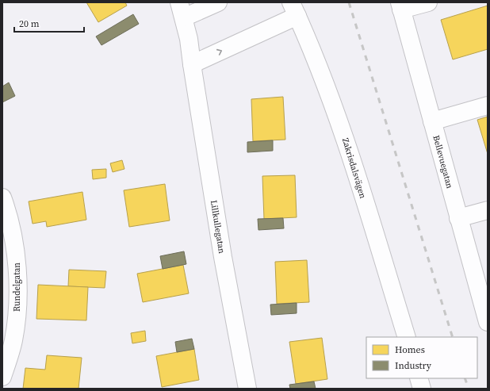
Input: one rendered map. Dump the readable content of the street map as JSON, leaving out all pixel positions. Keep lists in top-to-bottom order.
{
  "streets": {
    "street": [
      "Bellevuegatan",
      "Zakrisdalsvägen",
      "Lillkullegatan",
      "Rundelgatan"
    ]
  },
  "legend": ["Homes", "Industry"],
  "scale_bar": "20 m"
}
